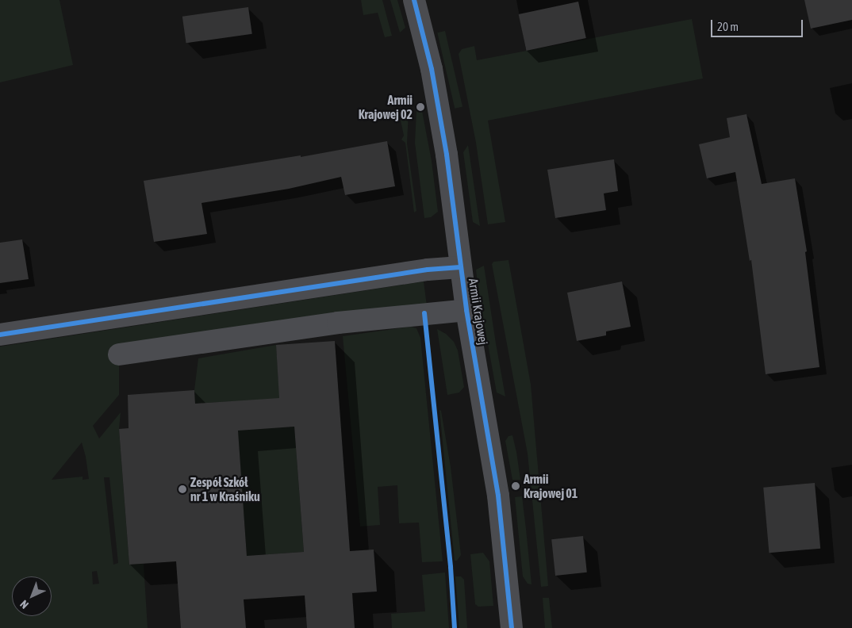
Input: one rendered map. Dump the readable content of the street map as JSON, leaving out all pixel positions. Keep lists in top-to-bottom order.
{
  "streets": {
    "street": ["Armii Krajowej"]
  },
  "places": ["Armii Krajowej 02", "Armii Krajowej 01", "Zespół Szkół nr 1 w Kraśniku"],
  "scale_bar": "20 m",
  "north": "bottom left"
}
